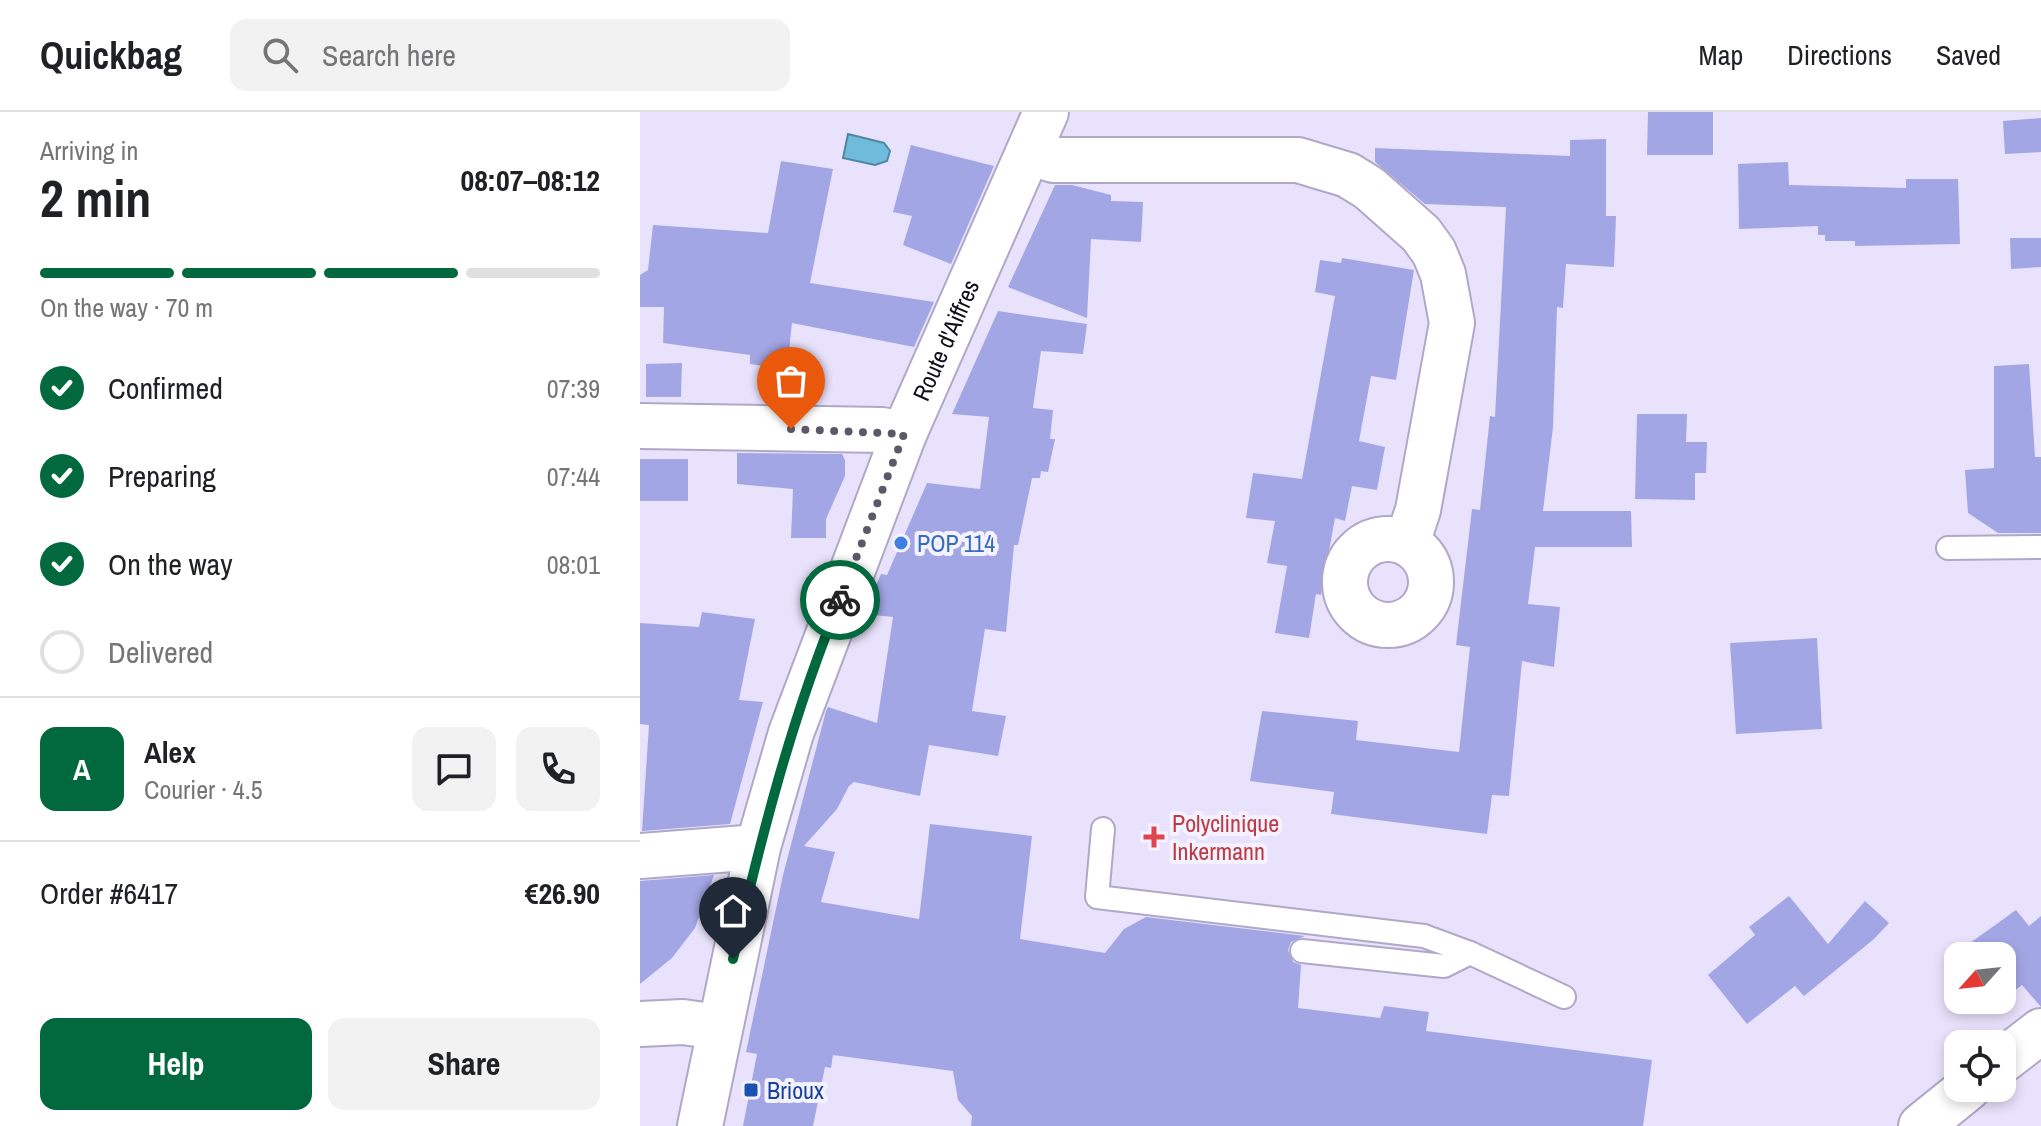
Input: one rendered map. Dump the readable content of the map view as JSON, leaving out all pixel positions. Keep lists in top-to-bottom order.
{
  "streets": {
    "street": ["Route d'Aiffres"]
  },
  "places": {
    "other": ["POP 114"],
    "health": ["Polyclinique Inkermann"],
    "transit": ["Brioux"]
  },
  "north": "bottom left",
  "page": {
    "header": "Quickbag",
    "search": "Search here",
    "nav": ["Map", "Directions", "Saved"],
    "heading": ["2 min", "Arriving in", "08:07–08:12"],
    "panel": [
      "Alex",
      "Courier · 4.5",
      "Order #6417",
      "€26.90"
    ],
    "bar": "On the way · 70 m",
    "list": [
      ["Confirmed", "07:39"],
      ["Preparing", "07:44"],
      ["On the way", "08:01"],
      "Delivered"
    ],
    "round": "A",
    "buttons": ["Help", "Share"]
  }
}
